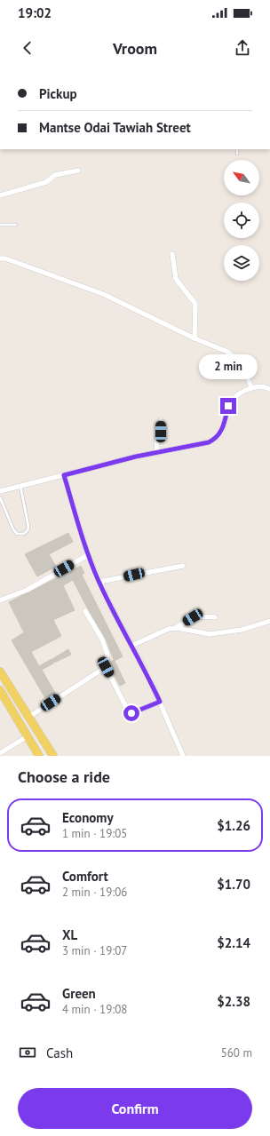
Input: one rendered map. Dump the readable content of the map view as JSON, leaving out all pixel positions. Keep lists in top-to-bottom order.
{
  "north": "top left",
  "page": {
    "status": "19:02",
    "header": "Vroom",
    "banner": ["Pickup", "Mantse Odai Tawiah Street"],
    "bubble": "2 min",
    "heading": "Choose a ride",
    "list": [
      {
        "name": "Economy",
        "note": "1 min · 19:05",
        "value": "$1.26"
      },
      {
        "name": "Comfort",
        "note": "2 min · 19:06",
        "value": "$1.70"
      },
      {
        "name": "XL",
        "note": "3 min · 19:07",
        "value": "$2.14"
      },
      {
        "name": "Green",
        "note": "4 min · 19:08",
        "value": "$2.38"
      }
    ],
    "pay": ["Cash", "560 m"],
    "buttons": "Confirm"
  }
}
